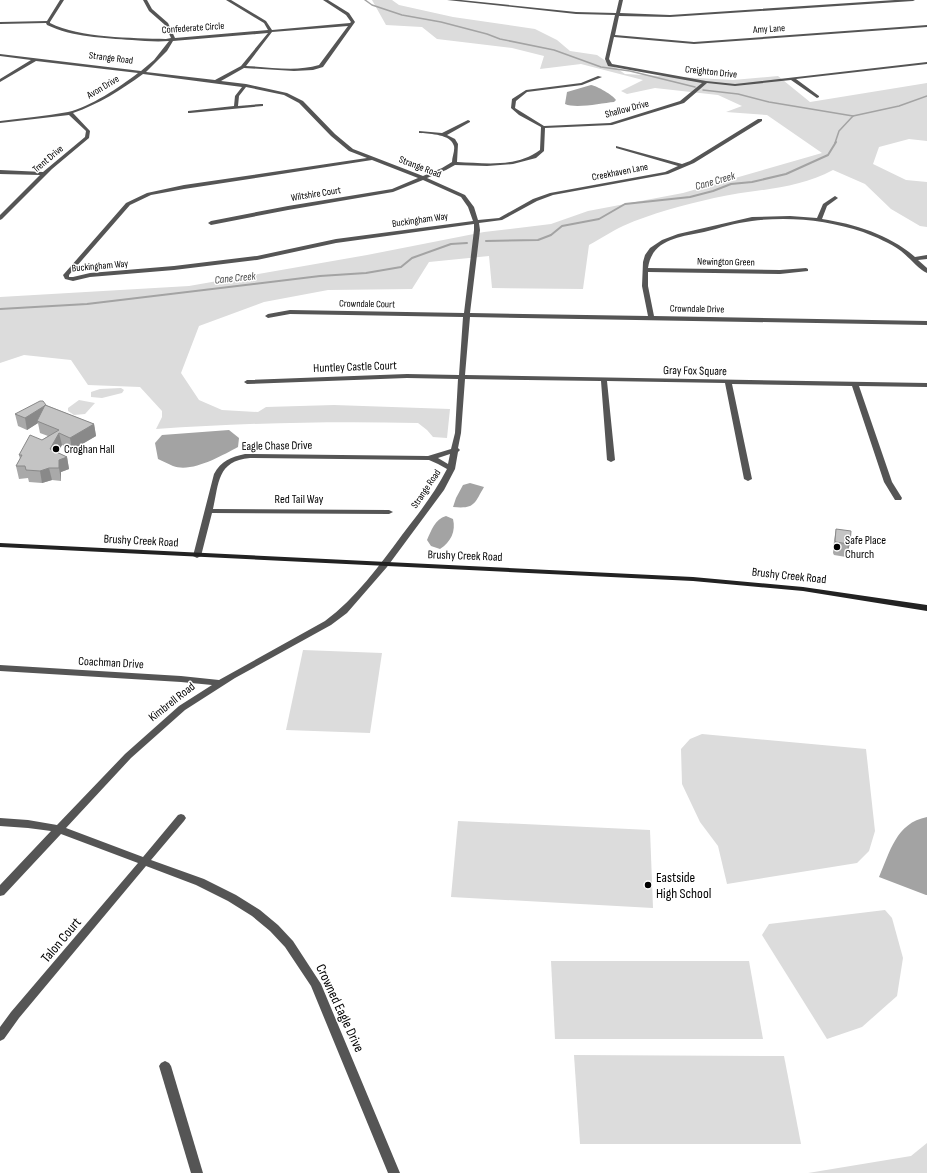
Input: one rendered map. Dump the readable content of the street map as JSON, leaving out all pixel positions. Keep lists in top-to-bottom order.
{
  "streets": {
    "street": [
      "Confederate Circle",
      "Amy Lane",
      "Strange Road",
      "Creighton Drive",
      "Avon Drive",
      "Shallow Drive",
      "Trent Drive",
      "Creekhaven Lane",
      "Wiltshire Court",
      "Buckingham Way",
      "Newington Green",
      "Crowndale Court",
      "Crowndale Drive",
      "Huntley Castle Court",
      "Gray Fox Square",
      "Eagle Chase Drive",
      "Red Tail Way",
      "Brushy Creek Road",
      "Coachman Drive",
      "Kimbrell Road",
      "Talon Court",
      "Crowned Eagle Drive"
    ]
  },
  "crossings": [
    ["Confederate Circle", "Avon Drive"],
    ["Amy Lane", "Creighton Drive"],
    ["Strange Road", "Avon Drive"],
    ["Strange Road", "Creekhaven Lane"],
    ["Strange Road", "Wiltshire Court"],
    ["Strange Road", "Buckingham Way"],
    ["Strange Road", "Crowndale Court"],
    ["Strange Road", "Crowndale Drive"],
    ["Strange Road", "Huntley Castle Court"],
    ["Strange Road", "Gray Fox Square"],
    ["Strange Road", "Eagle Chase Drive"],
    ["Strange Road", "Brushy Creek Road"],
    ["Strange Road", "Kimbrell Road"],
    ["Creighton Drive", "Shallow Drive"],
    ["Avon Drive", "Trent Drive"],
    ["Creekhaven Lane", "Buckingham Way"],
    ["Crowndale Court", "Crowndale Drive"],
    ["Huntley Castle Court", "Gray Fox Square"],
    ["Eagle Chase Drive", "Red Tail Way"],
    ["Eagle Chase Drive", "Brushy Creek Road"],
    ["Brushy Creek Road", "Kimbrell Road"],
    ["Coachman Drive", "Kimbrell Road"],
    ["Kimbrell Road", "Crowned Eagle Drive"],
    ["Talon Court", "Crowned Eagle Drive"]
  ],
  "water": ["Cane Creek"],
  "places": ["Croghan Hall", "Safe Place Church", "Eastside High School"]
}
